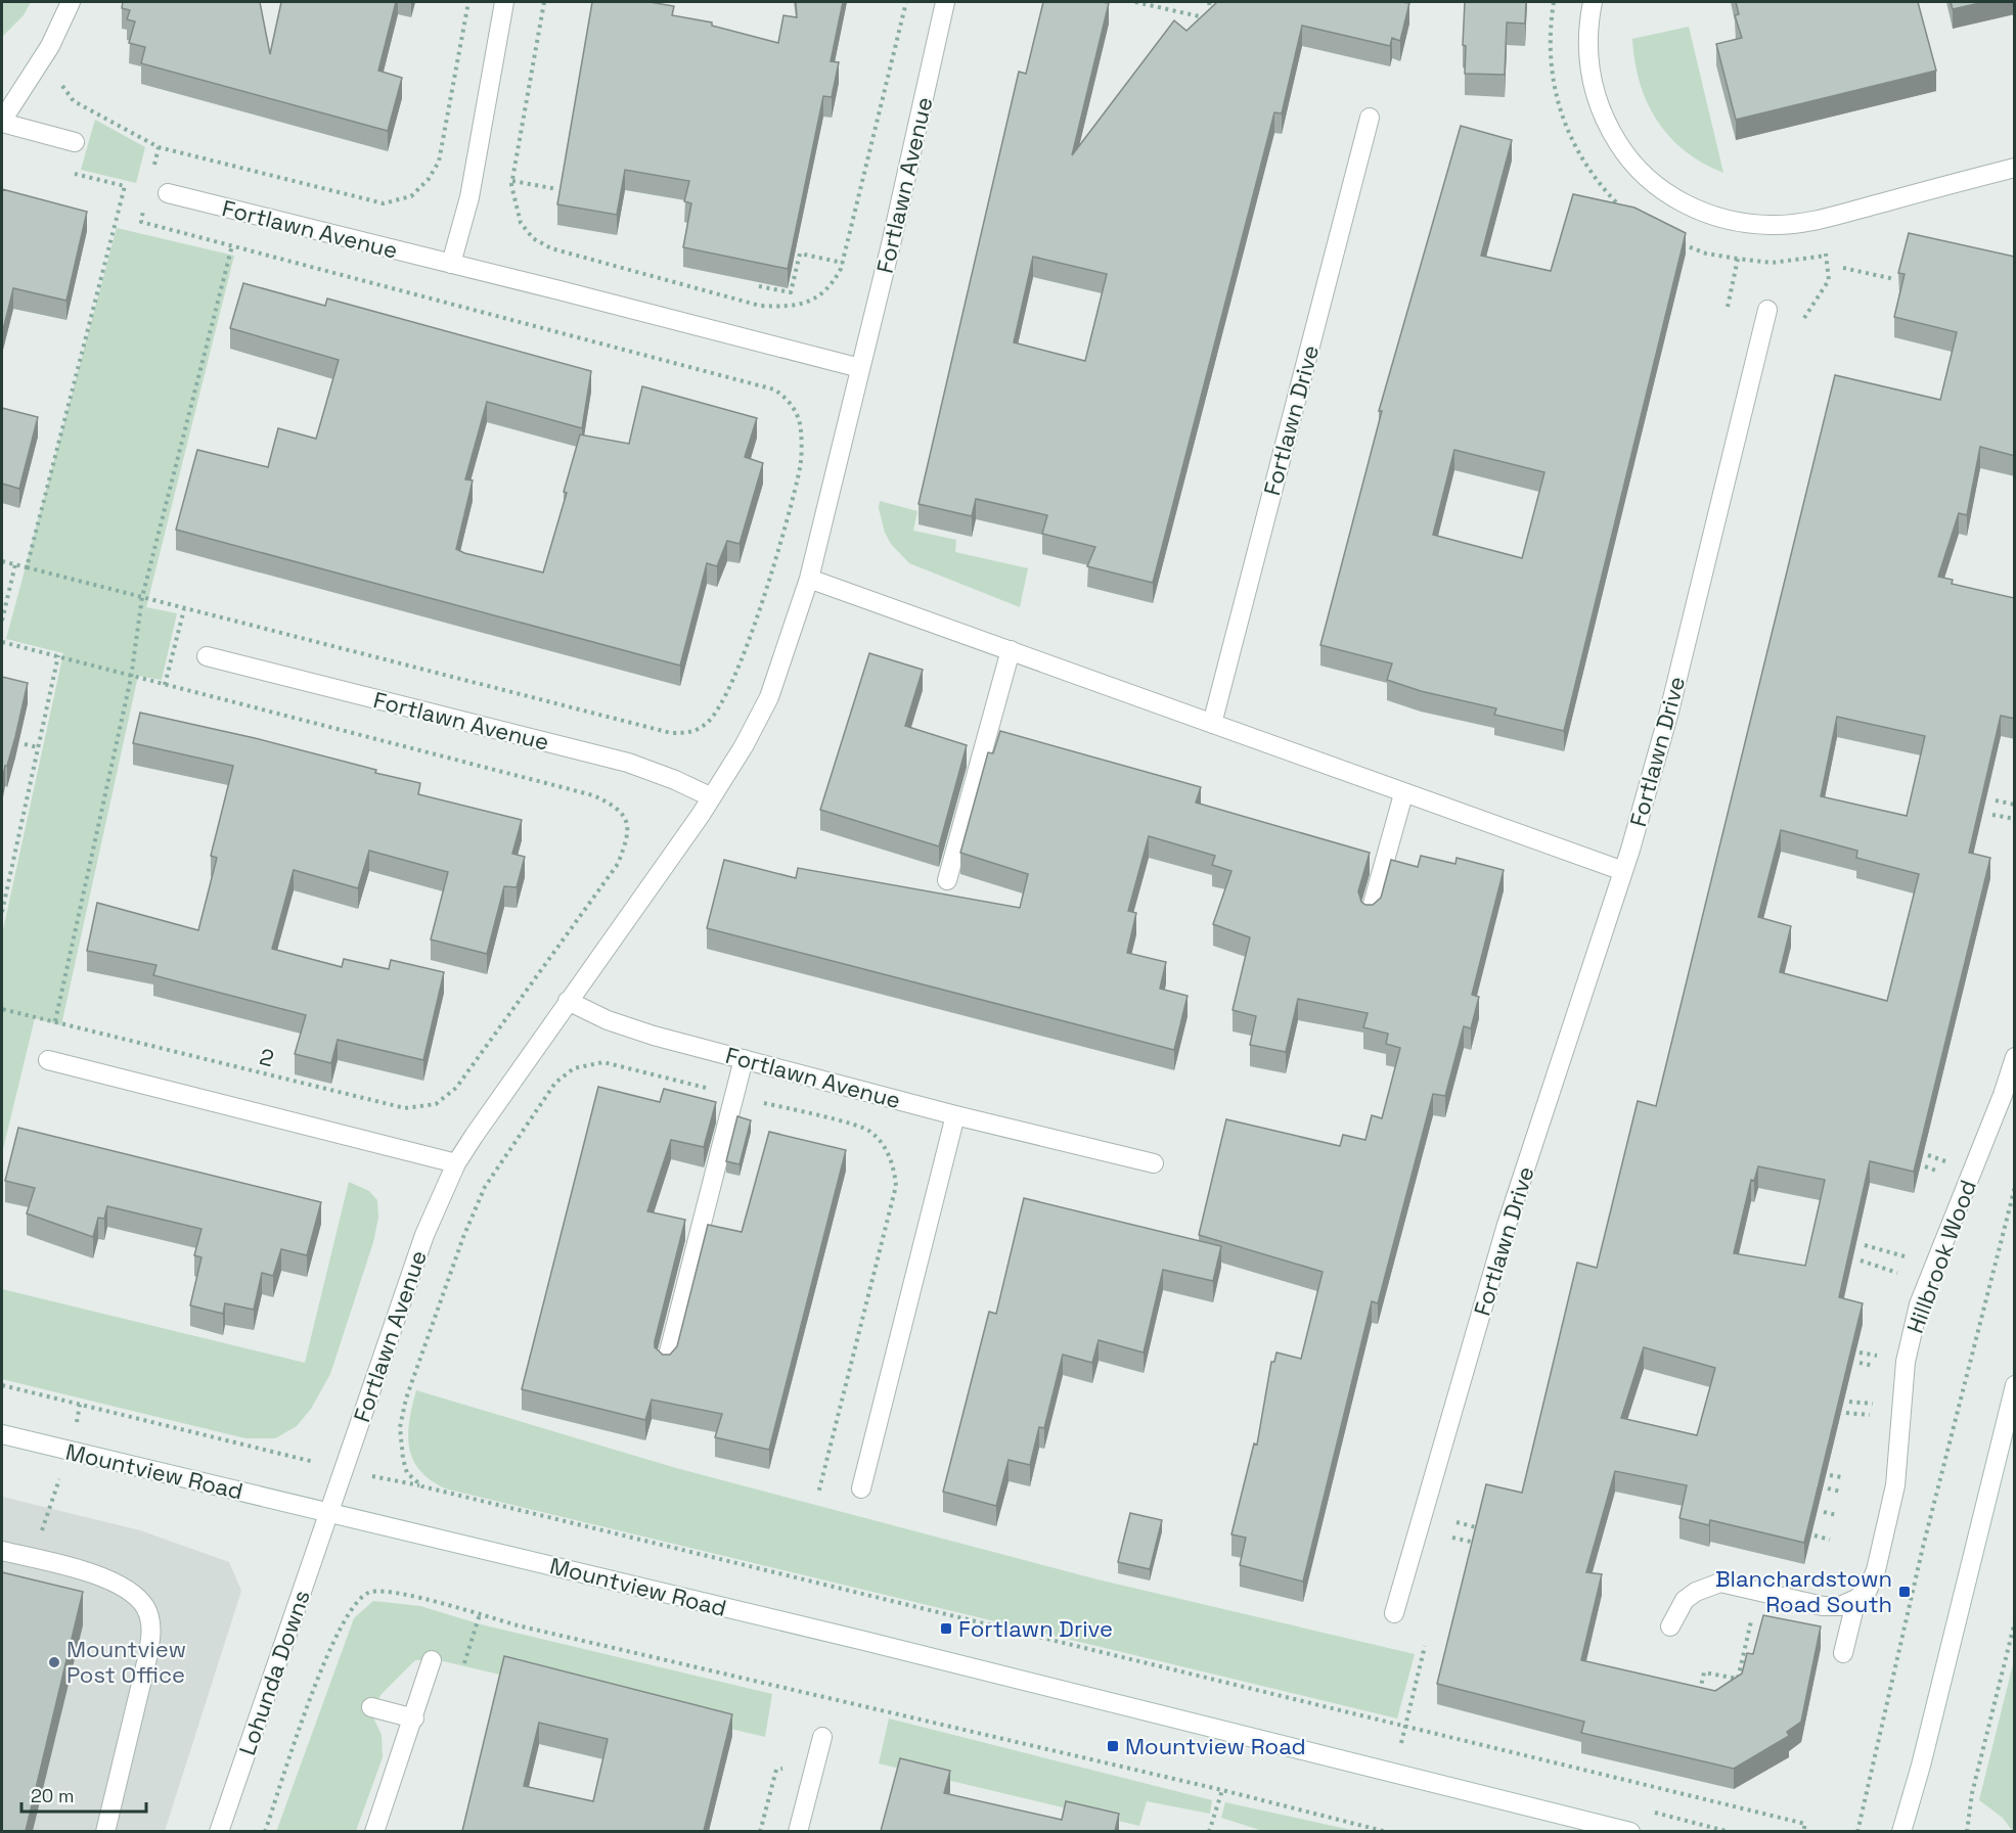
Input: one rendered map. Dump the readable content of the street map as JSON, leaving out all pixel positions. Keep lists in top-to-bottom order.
{
  "streets": {
    "street": [
      "Fortlawn Avenue",
      "Fortlawn Drive",
      "Hillbrook Wood",
      "Mountview Road",
      "Lohunda Downs"
    ],
    "path": ["2"]
  },
  "crossings": [
    ["Fortlawn Avenue", "Mountview Road"],
    ["Fortlawn Avenue", "Lohunda Downs"],
    ["Mountview Road", "Lohunda Downs"]
  ],
  "places": {
    "transit": ["Blanchardstown Road South", "Fortlawn Drive", "Mountview Road"],
    "other": ["Mountview Post Office"]
  },
  "scale_bar": "20 m"
}
